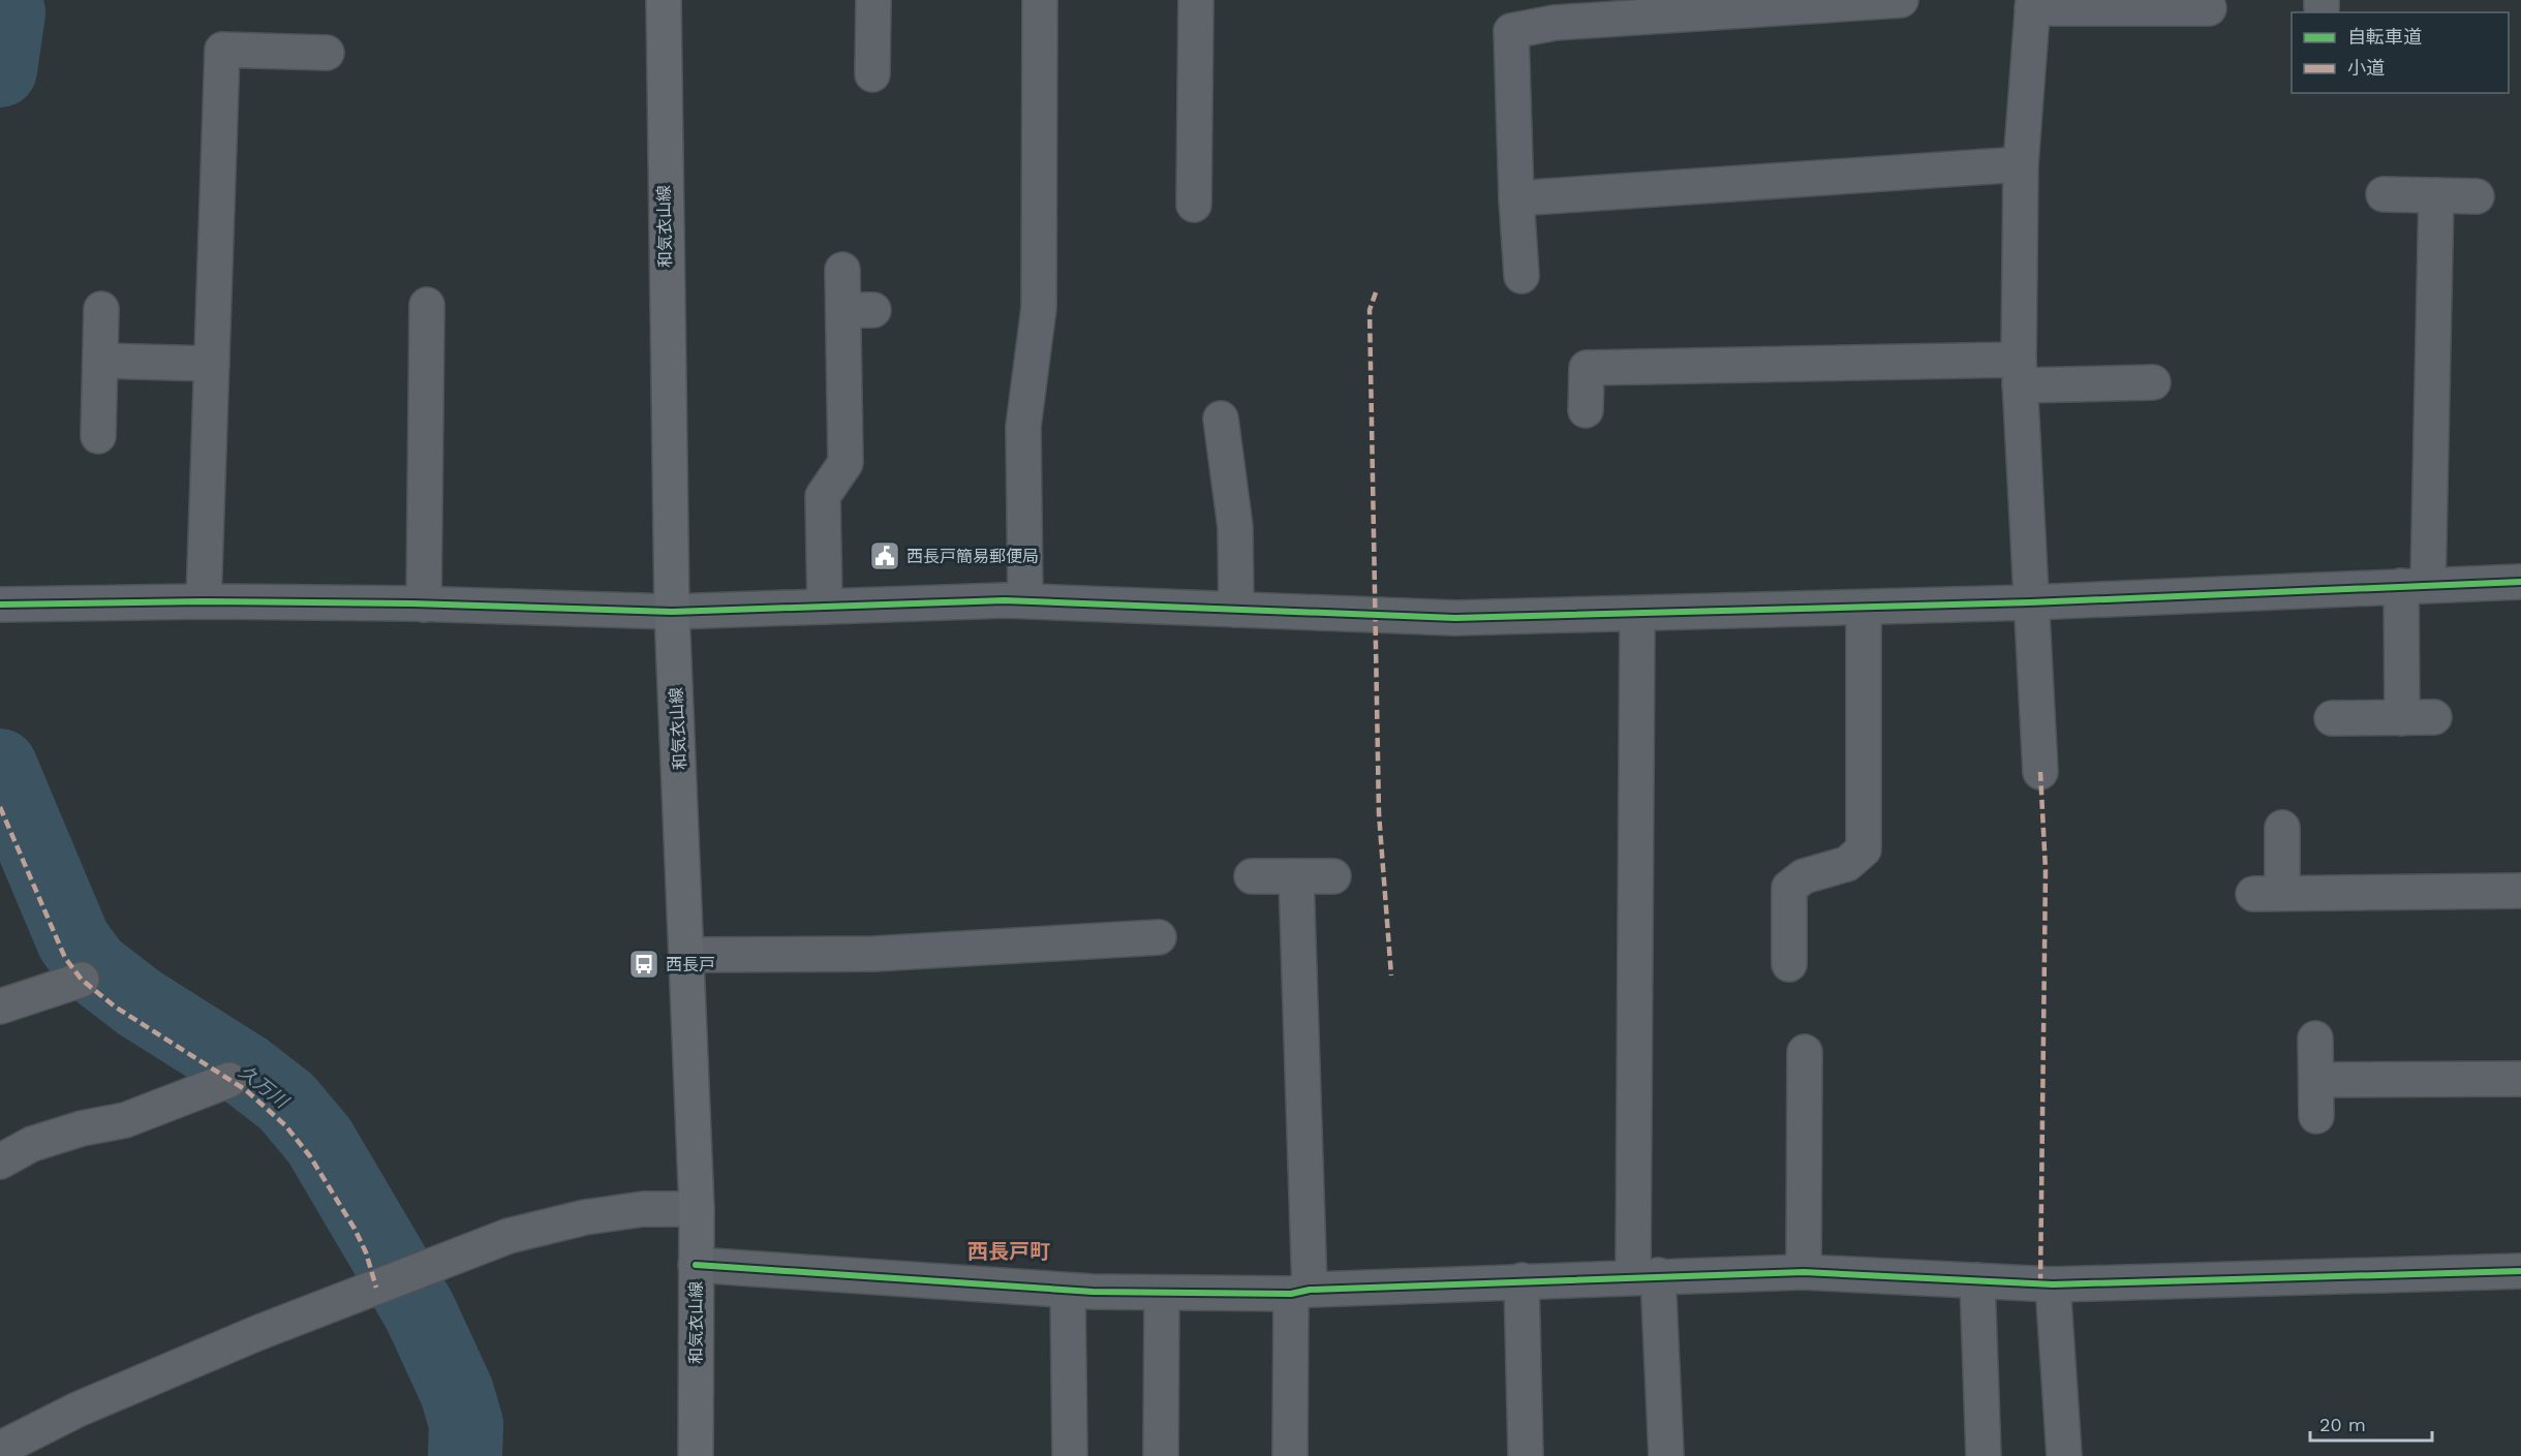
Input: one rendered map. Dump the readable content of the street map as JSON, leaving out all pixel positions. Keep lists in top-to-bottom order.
{
  "streets": {
    "main road": ["和気衣山線"]
  },
  "districts": ["西長戸町"],
  "water": ["久万川"],
  "places": {
    "public building": ["西長戸簡易郵便局"],
    "bus stop": ["西長戸"]
  },
  "legend": ["自転車道", "小道"],
  "scale_bar": "20 m"
}
